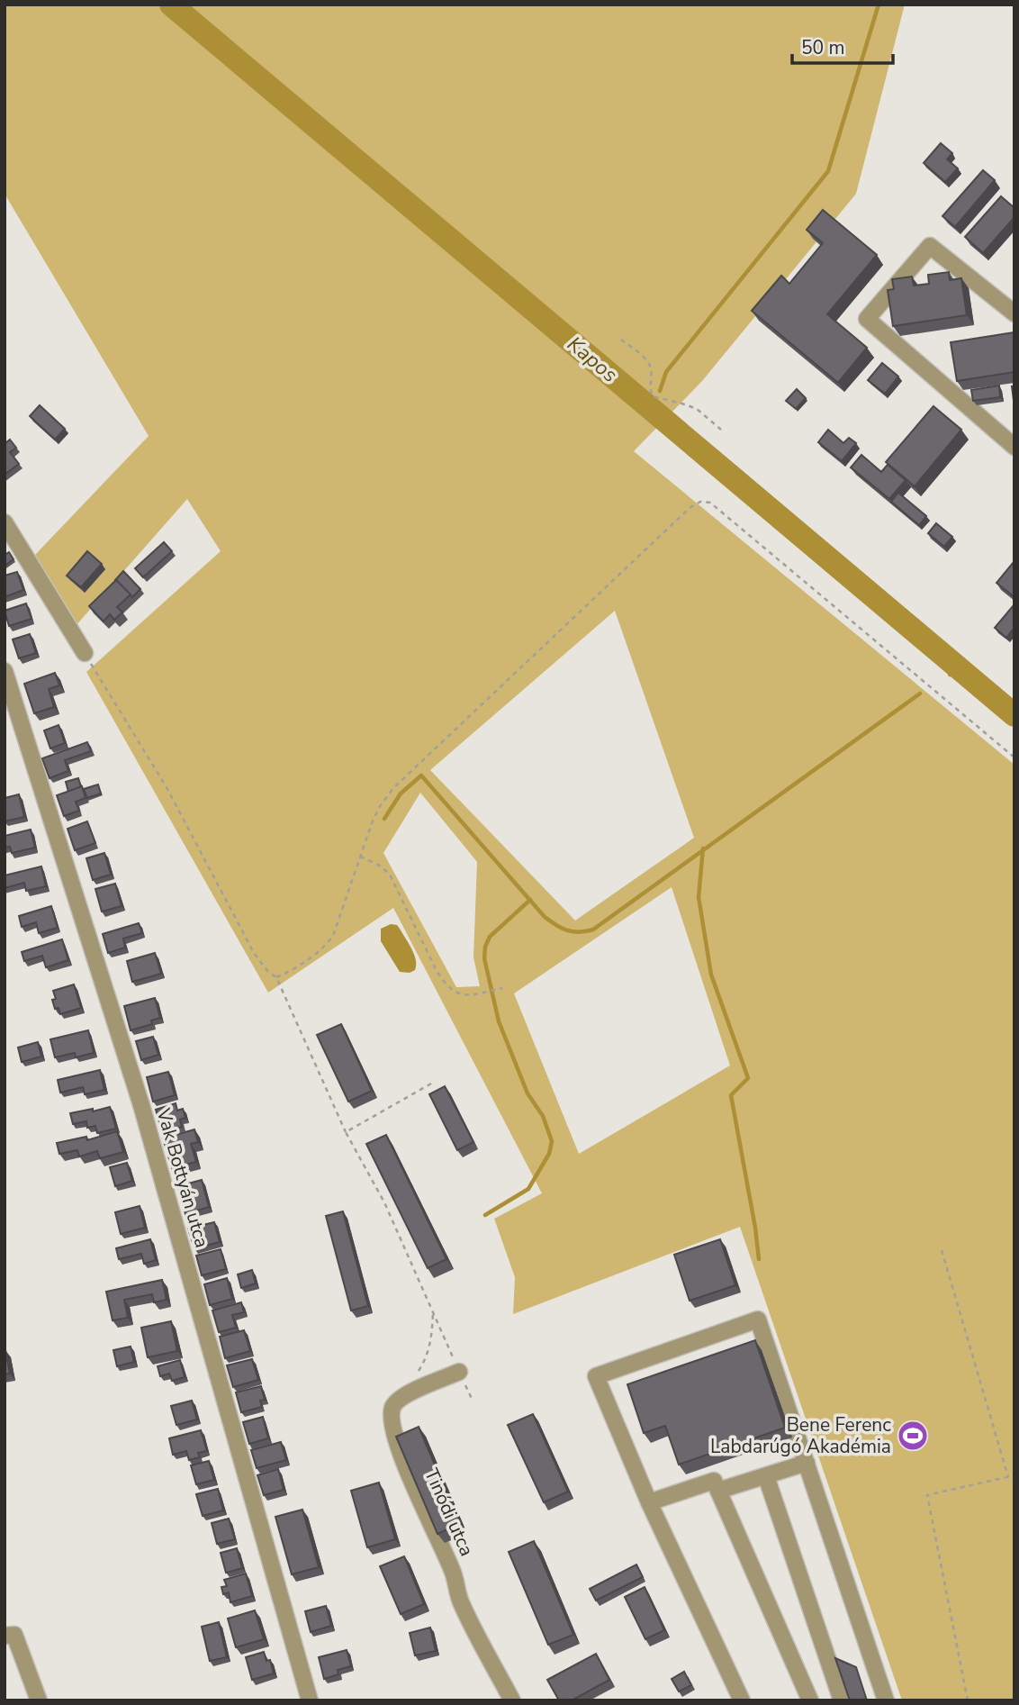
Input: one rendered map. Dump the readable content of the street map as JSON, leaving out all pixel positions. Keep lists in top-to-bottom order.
{
  "streets": {
    "street": ["Vak Bottyán utca", "Tinódi utca"]
  },
  "water": ["Kapos"],
  "places": {
    "sports": ["Bene Ferenc Labdarúgó Akadémia"]
  },
  "scale_bar": "50 m"
}
